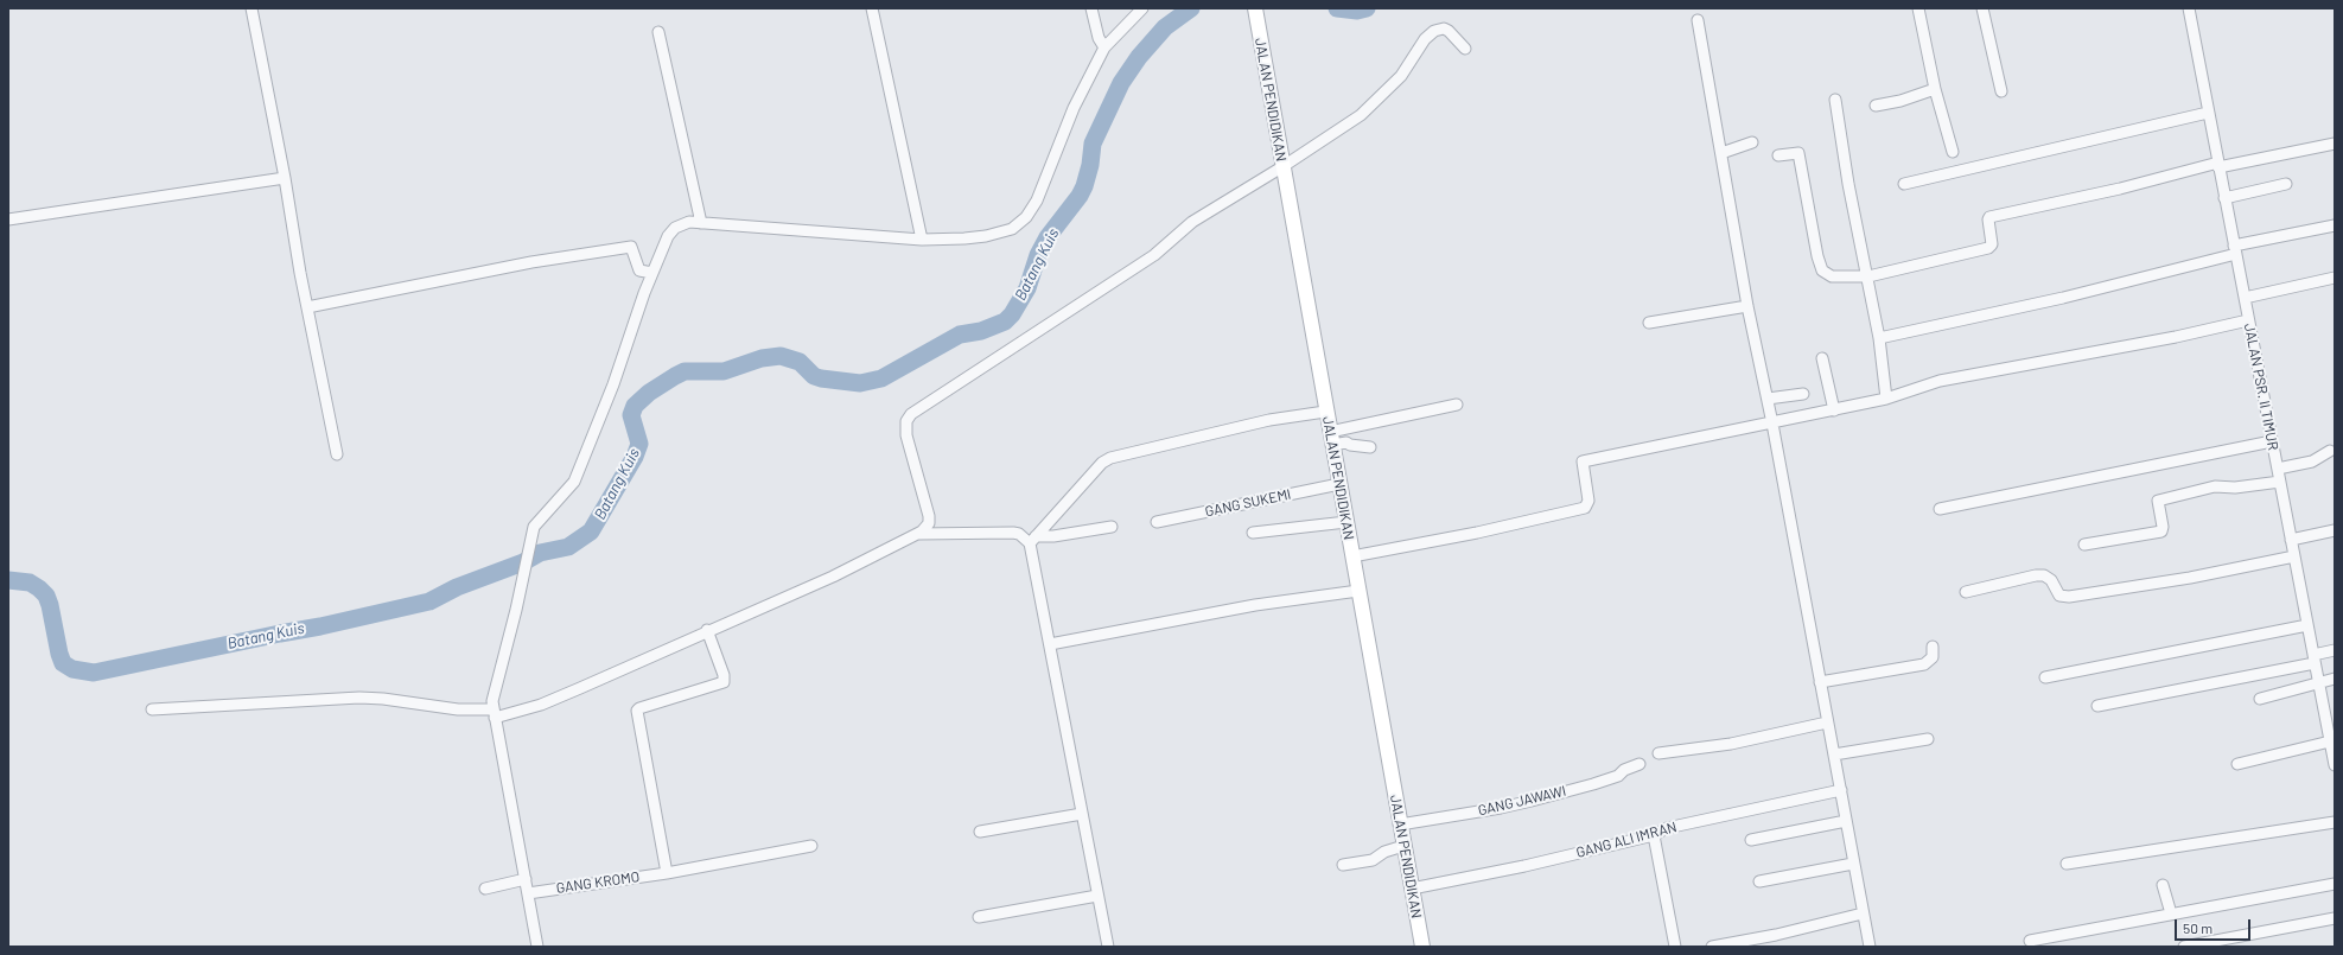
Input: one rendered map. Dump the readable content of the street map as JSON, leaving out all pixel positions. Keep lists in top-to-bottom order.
{
  "streets": {
    "main road": ["JALAN PENDIDIKAN"],
    "street": [
      "JALAN PSR. II TIMUR",
      "GANG SUKEMI",
      "GANG JAWAWI",
      "GANG ALI IMRAN",
      "GANG KROMO"
    ]
  },
  "crossings": [
    ["JALAN PENDIDIKAN", "GANG SUKEMI"],
    ["JALAN PENDIDIKAN", "GANG JAWAWI"],
    ["JALAN PENDIDIKAN", "GANG ALI IMRAN"]
  ],
  "water": ["Batang Kuis"],
  "scale_bar": "50 m"
}
